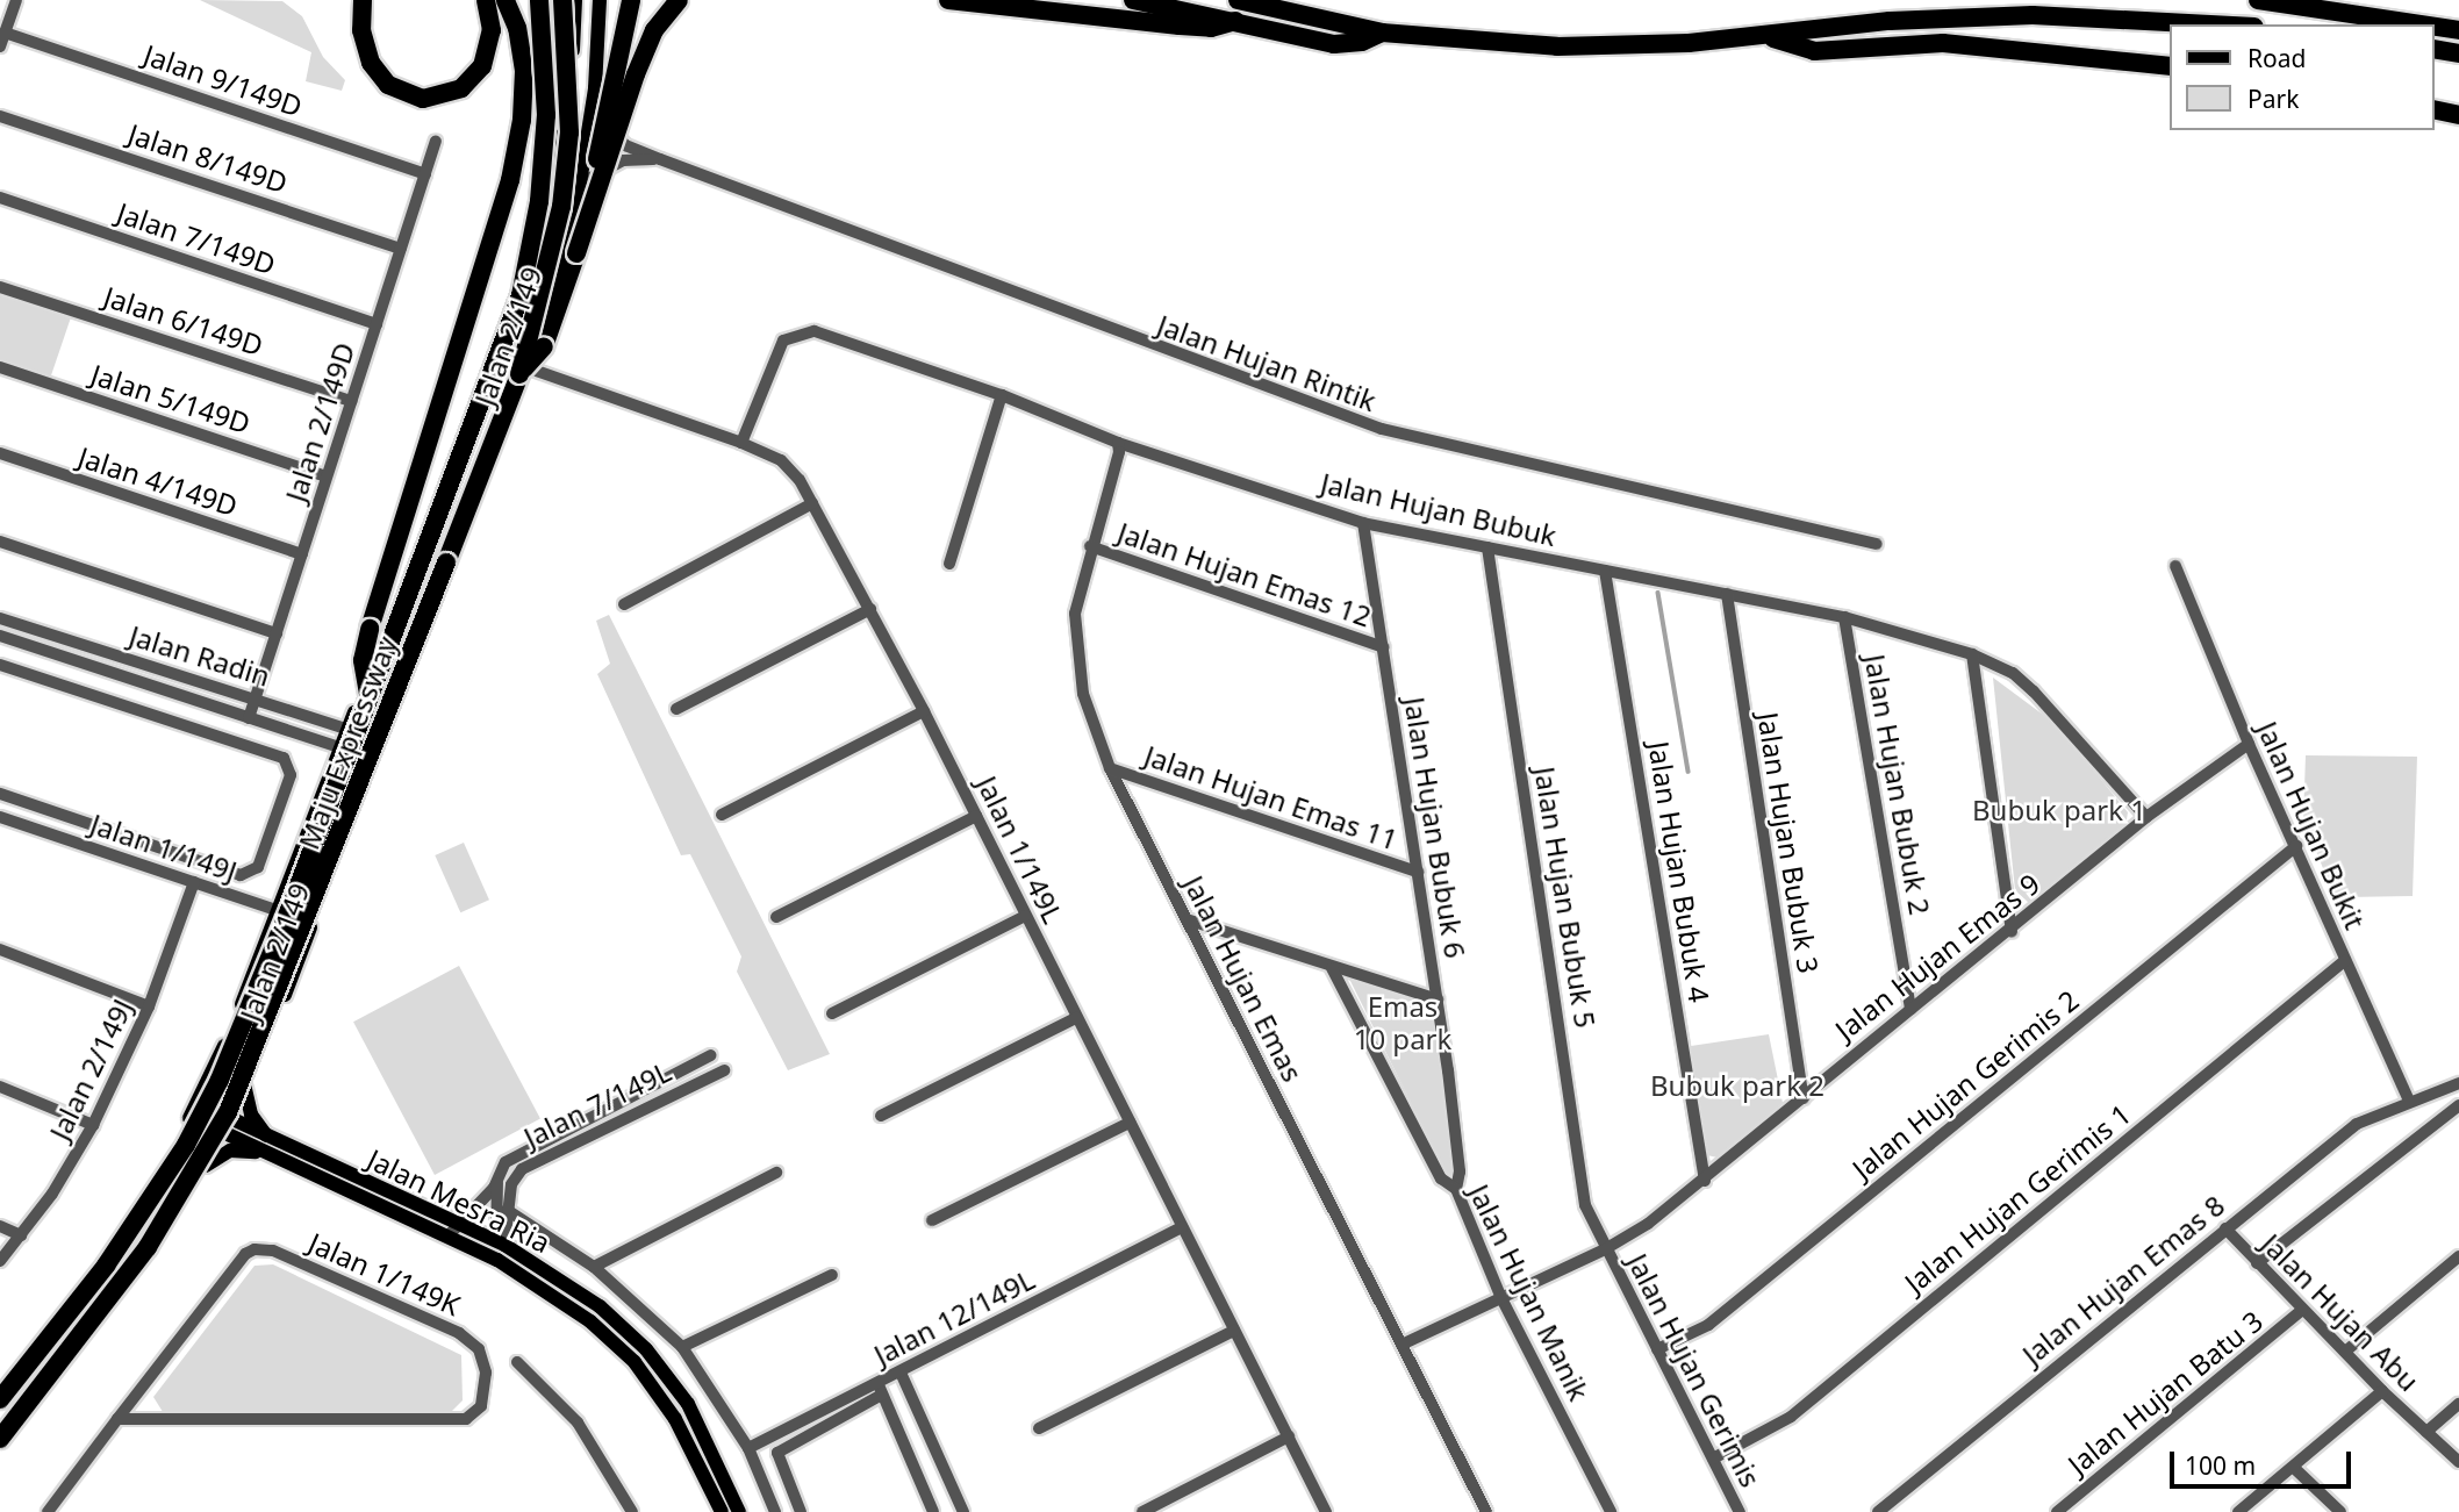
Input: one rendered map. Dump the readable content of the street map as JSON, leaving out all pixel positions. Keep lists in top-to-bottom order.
{
  "streets": {
    "highway": ["Maju Expressway"],
    "main road": ["Jalan 2/149", "Jalan Mesra Ria"],
    "street": [
      "Jalan 9/149D",
      "Jalan 8/149D",
      "Jalan 7/149D",
      "Jalan 6/149D",
      "Jalan Hujan Rintik",
      "Jalan 5/149D",
      "Jalan 2/149D",
      "Jalan 4/149D",
      "Jalan Hujan Bubuk",
      "Jalan Hujan Emas 12",
      "Jalan Radin",
      "Jalan Hujan Bubuk 2",
      "Jalan Hujan Emas 11",
      "Jalan Hujan Bukit",
      "Jalan Hujan Bubuk 6",
      "Jalan Hujan Bubuk 3",
      "Jalan 1/149J",
      "Jalan 1/149L",
      "Jalan Hujan Bubuk 4",
      "Jalan Hujan Bubuk 5",
      "Jalan Hujan Emas 9",
      "Jalan Hujan Emas",
      "Jalan 2/149J",
      "Jalan Hujan Gerimis 2",
      "Jalan 7/149L",
      "Jalan Hujan Gerimis 1",
      "Jalan 1/149K",
      "Jalan Hujan Emas 8",
      "Jalan Hujan Manik",
      "Jalan Hujan Abu",
      "Jalan 12/149L",
      "Jalan Hujan Gerimis",
      "Jalan Hujan Batu 3"
    ]
  },
  "crossings": [
    ["Jalan 9/149D", "Jalan 2/149D"],
    ["Jalan 8/149D", "Jalan 2/149D"],
    ["Jalan 7/149D", "Jalan 2/149D"],
    ["Jalan 6/149D", "Jalan 2/149D"],
    ["Jalan 2/149", "Jalan Hujan Rintik"],
    ["Jalan 2/149", "Jalan Radin"],
    ["Jalan 2/149", "Maju Expressway"],
    ["Jalan 2/149", "Jalan 1/149J"],
    ["Jalan 2/149", "Jalan 1/149L"],
    ["Jalan 2/149", "Jalan Mesra Ria"],
    ["Jalan 5/149D", "Jalan 2/149D"],
    ["Jalan 2/149D", "Jalan 4/149D"],
    ["Jalan 2/149D", "Jalan Radin"],
    ["Jalan Hujan Bubuk", "Jalan Hujan Bubuk 2"],
    ["Jalan Hujan Bubuk", "Jalan Hujan Bubuk 6"],
    ["Jalan Hujan Bubuk", "Jalan Hujan Bubuk 3"],
    ["Jalan Hujan Bubuk", "Jalan 1/149L"],
    ["Jalan Hujan Bubuk", "Jalan Hujan Bubuk 4"],
    ["Jalan Hujan Bubuk", "Jalan Hujan Bubuk 5"],
    ["Jalan Hujan Bubuk", "Jalan Hujan Emas 9"],
    ["Jalan Hujan Bubuk", "Jalan Hujan Emas"],
    ["Jalan Hujan Emas 12", "Jalan Hujan Bubuk 6"],
    ["Jalan Hujan Emas 12", "Jalan Hujan Emas"],
    ["Maju Expressway", "Jalan 1/149L"],
    ["Jalan Hujan Bubuk 2", "Jalan Hujan Emas 9"],
    ["Jalan Hujan Emas 11", "Jalan Hujan Bubuk 6"],
    ["Jalan Hujan Emas 11", "Jalan Hujan Emas"],
    ["Jalan Hujan Bukit", "Jalan Hujan Emas 9"],
    ["Jalan Hujan Bukit", "Jalan Hujan Gerimis 2"],
    ["Jalan Hujan Bukit", "Jalan Hujan Gerimis 1"],
    ["Jalan Hujan Bukit", "Jalan Hujan Emas 8"],
    ["Jalan Hujan Bubuk 6", "Jalan Hujan Manik"],
    ["Jalan Hujan Bubuk 3", "Jalan Hujan Emas 9"],
    ["Jalan 1/149J", "Jalan 2/149J"],
    ["Jalan 1/149L", "Jalan 12/149L"],
    ["Jalan Hujan Bubuk 4", "Jalan Hujan Emas 9"],
    ["Jalan Hujan Bubuk 5", "Jalan Hujan Emas 9"],
    ["Jalan Hujan Bubuk 5", "Jalan Hujan Gerimis"],
    ["Jalan Hujan Emas 9", "Jalan Hujan Emas"],
    ["Jalan Hujan Emas 9", "Jalan Hujan Manik"],
    ["Jalan Hujan Emas 9", "Jalan Hujan Gerimis"],
    ["Jalan Hujan Gerimis 2", "Jalan Hujan Gerimis"],
    ["Jalan 7/149L", "Jalan Mesra Ria"],
    ["Jalan Hujan Gerimis 1", "Jalan Hujan Gerimis"],
    ["Jalan Hujan Emas 8", "Jalan Hujan Abu"],
    ["Jalan Hujan Abu", "Jalan Hujan Batu 3"]
  ],
  "parks": ["Bubuk park 1", "Emas 10 park", "Bubuk park 2"],
  "legend": ["Road", "Park"],
  "scale_bar": "100 m"
}
